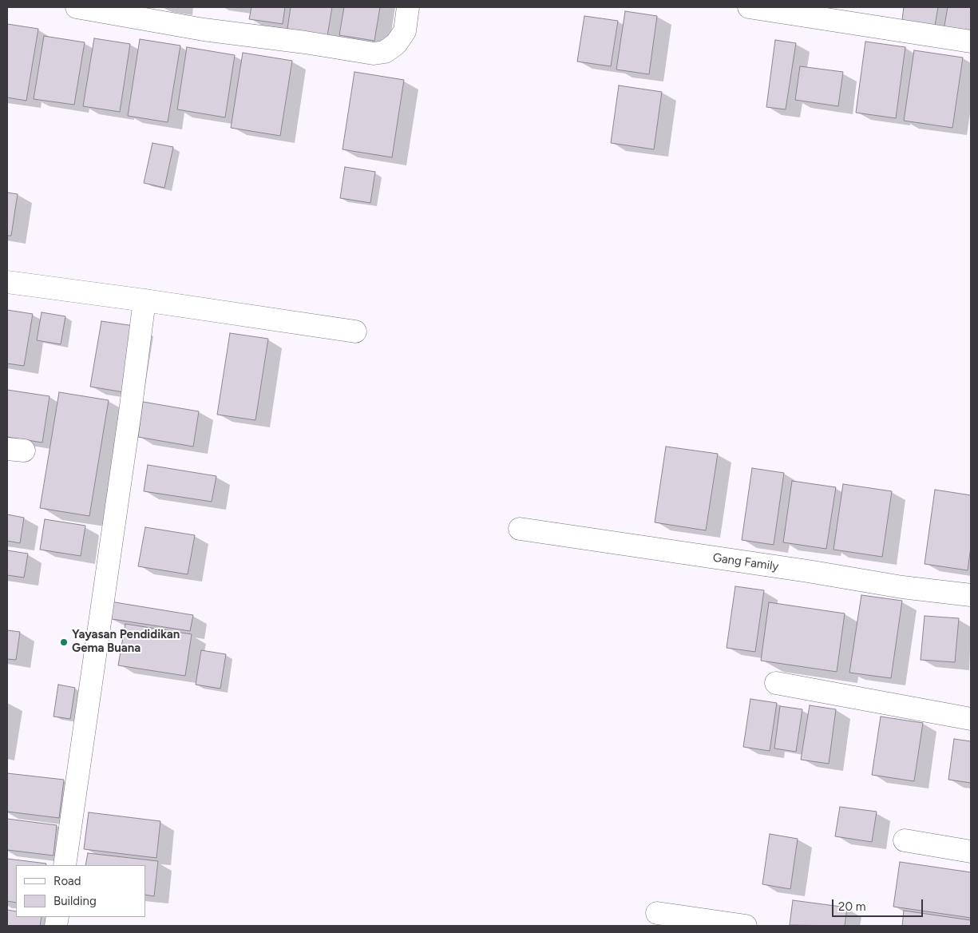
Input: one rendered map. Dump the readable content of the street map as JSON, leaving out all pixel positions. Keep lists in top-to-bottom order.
{
  "streets": {
    "street": ["Gang Family"]
  },
  "places": ["Yayasan Pendidikan Gema Buana"],
  "legend": ["Road", "Building"],
  "scale_bar": "20 m"
}
